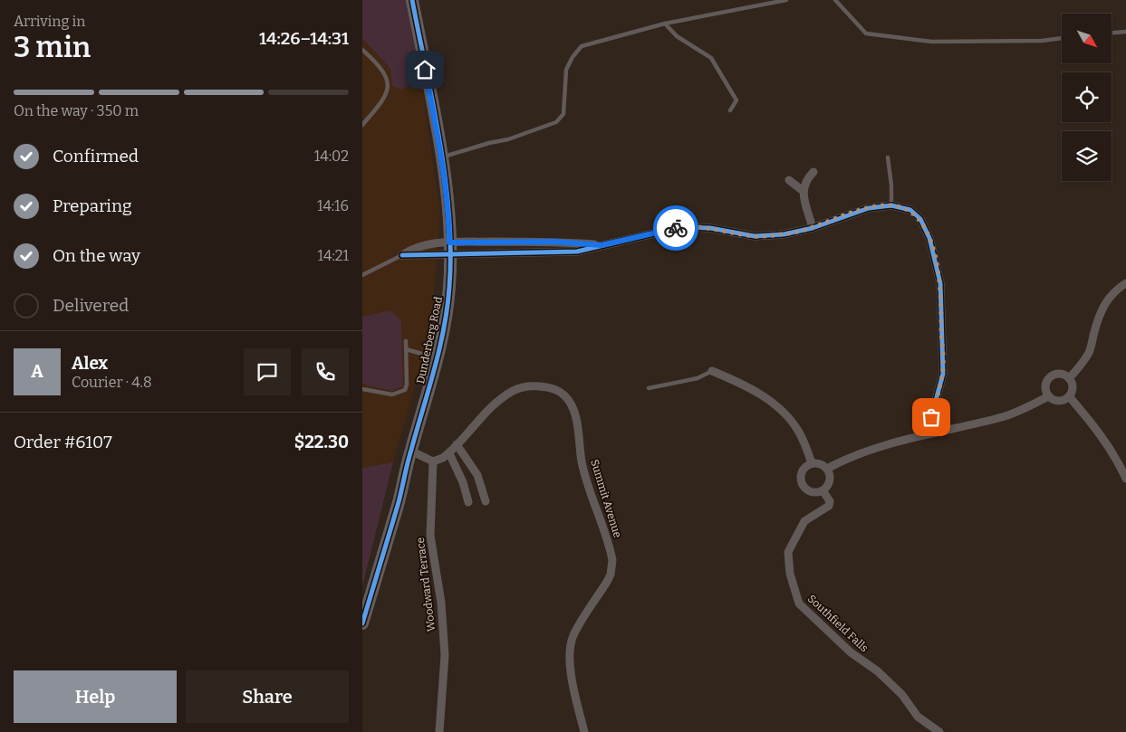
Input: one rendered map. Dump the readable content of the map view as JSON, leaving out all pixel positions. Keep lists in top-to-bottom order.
{
  "streets": {
    "street": [
      "Dunderberg Road",
      "Summit Avenue",
      "Woodward Terrace",
      "Southfield Falls"
    ]
  },
  "crossings": [
    ["Summit Avenue", "Woodward Terrace"]
  ],
  "north": "bottom right",
  "page": {
    "heading": ["3 min", "Arriving in", "14:26–14:31"],
    "panel": [
      "Alex",
      "Courier · 4.8",
      "Order #6107",
      "$22.30"
    ],
    "bar": "On the way · 350 m",
    "list": [
      ["Confirmed", "14:02"],
      ["Preparing", "14:16"],
      ["On the way", "14:21"],
      "Delivered"
    ],
    "round": "A",
    "buttons": ["Help", "Share"]
  }
}
